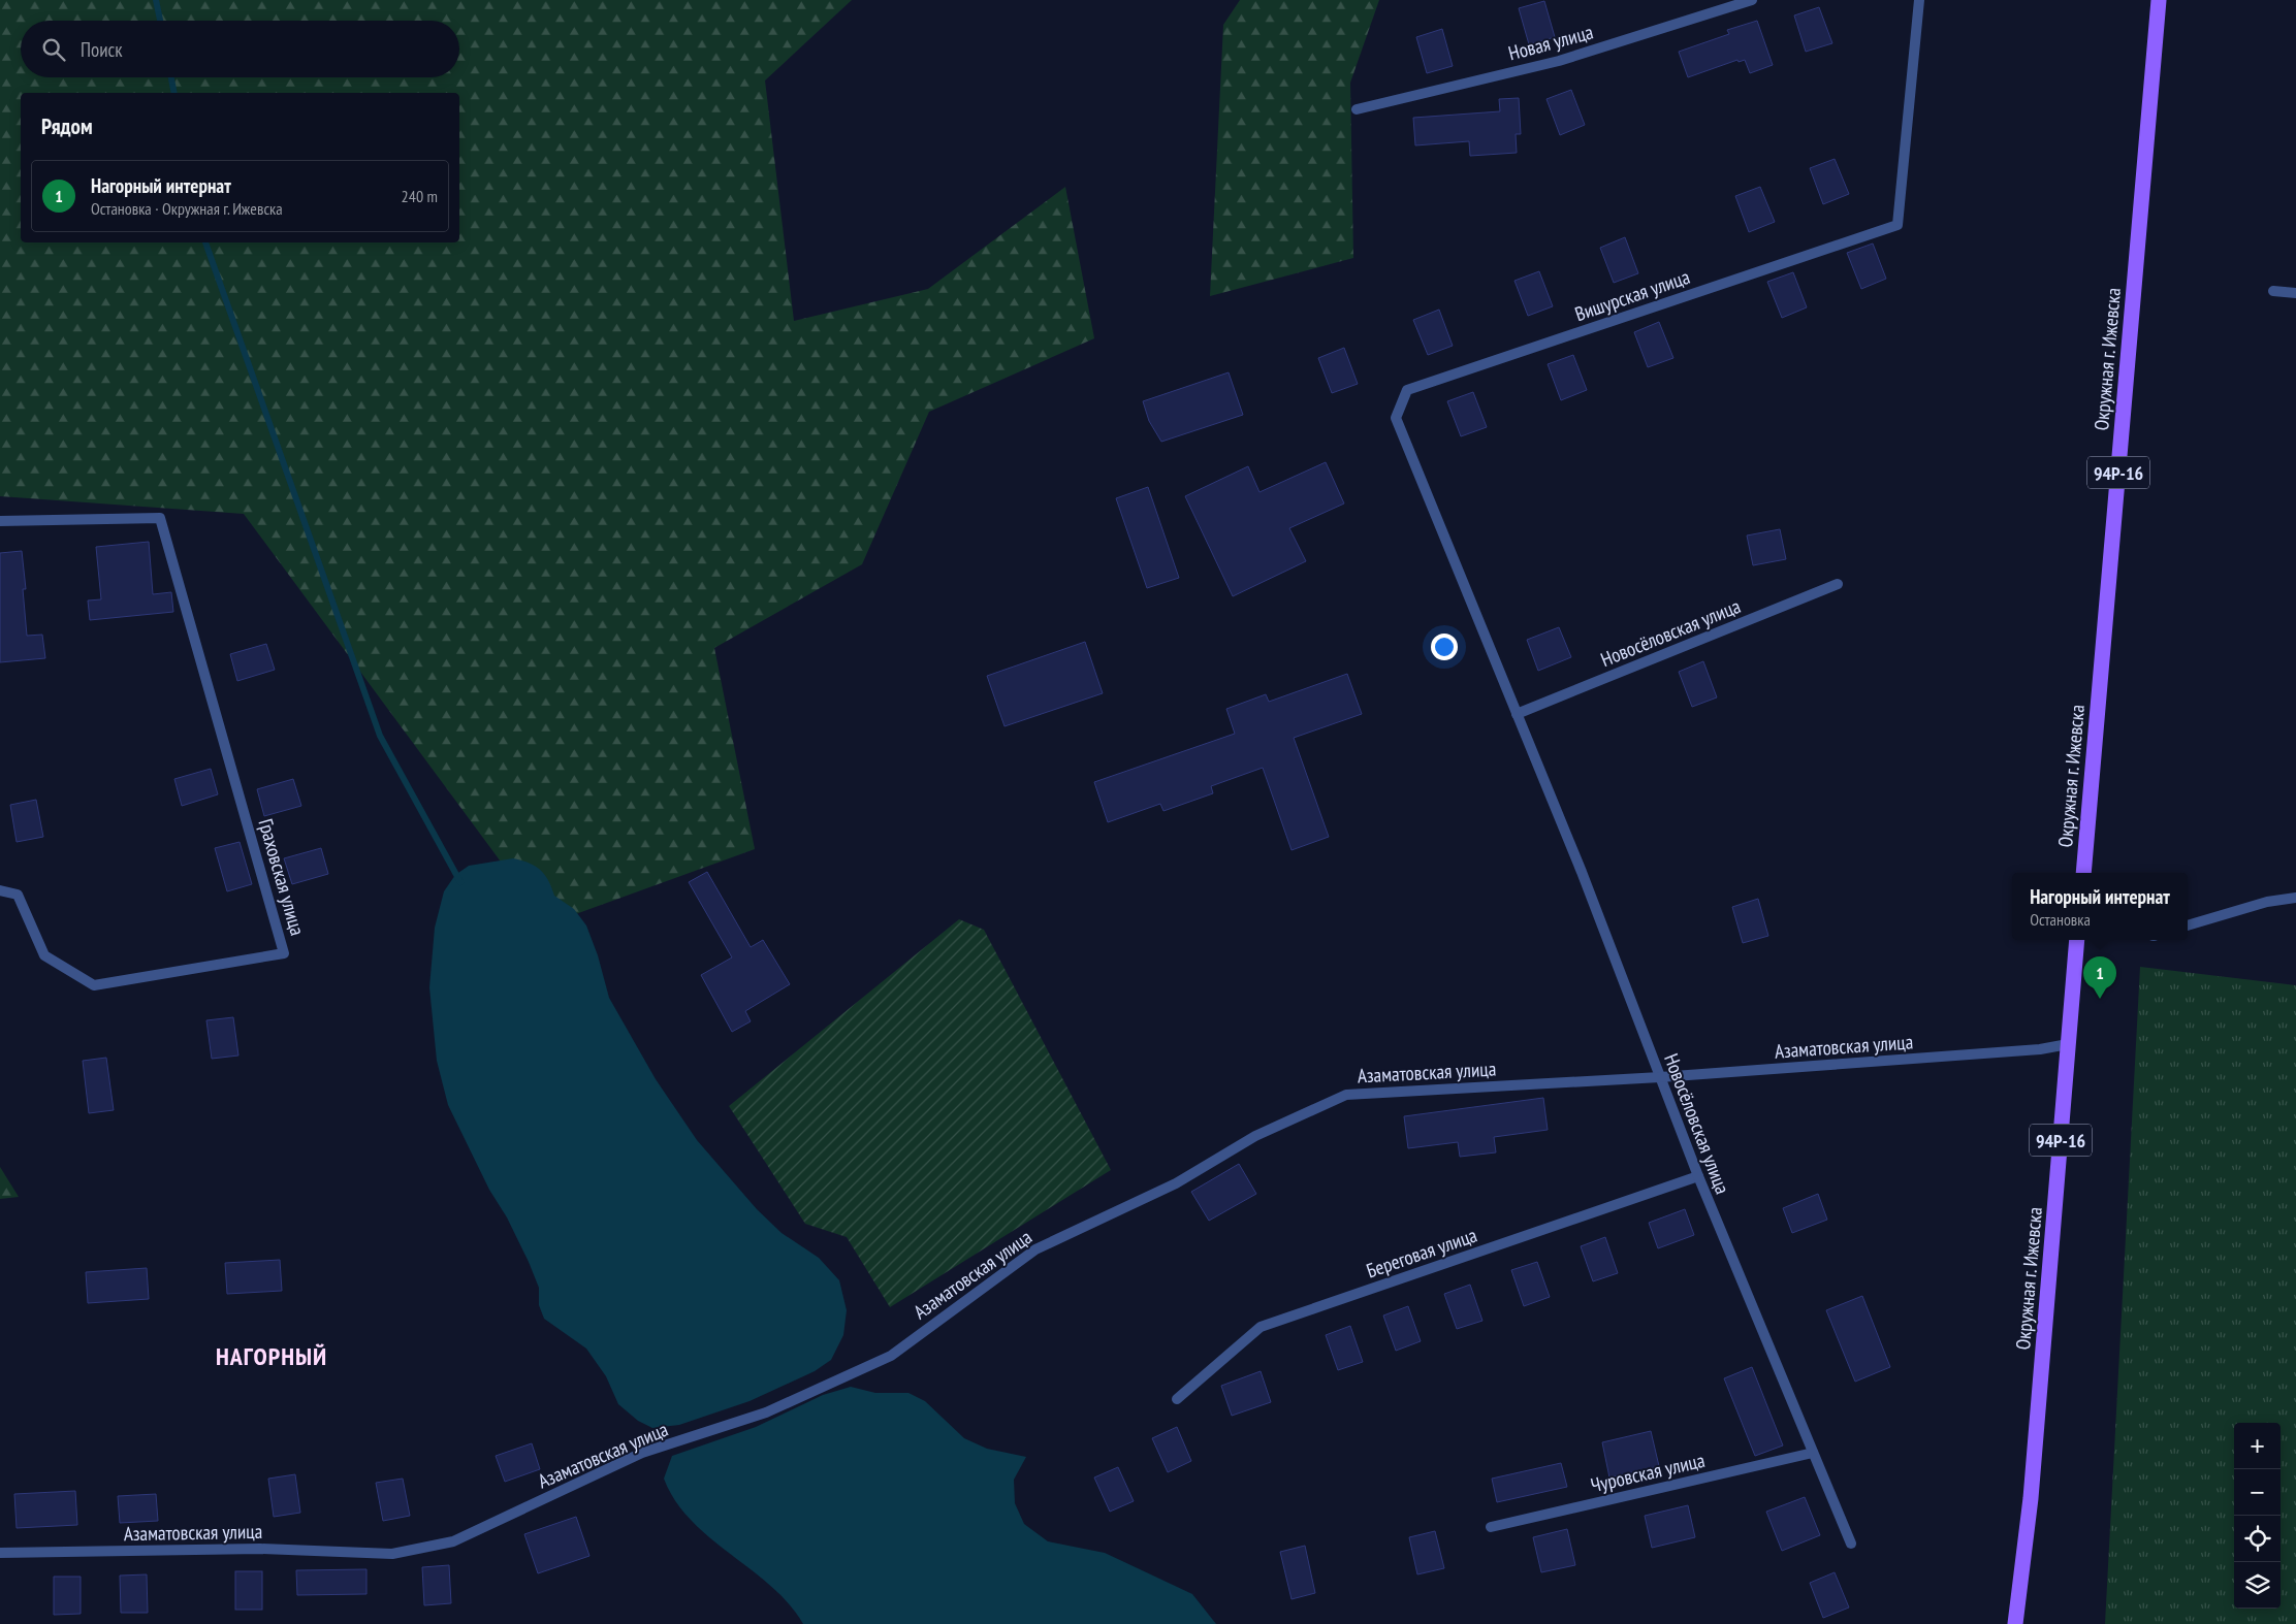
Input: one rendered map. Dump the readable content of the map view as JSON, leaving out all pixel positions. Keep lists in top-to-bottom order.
{
  "streets": {
    "main road": ["Окружная г. Ижевска", "94Р-16"],
    "street": [
      "Новая улица",
      "Вишурская улица",
      "Новосёловская улица",
      "Граховская улица",
      "Азаматовская улица",
      "Береговая улица",
      "Чуровская улица"
    ]
  },
  "crossings": [
    ["Вишурская улица", "Новосёловская улица"],
    ["Окружная г. Ижевска", "Азаматовская улица"],
    ["Новосёловская улица", "Азаматовская улица"],
    ["Новосёловская улица", "Береговая улица"],
    ["Новосёловская улица", "Чуровская улица"]
  ],
  "districts": ["НАГОРНЫЙ"],
  "page": {
    "search": "Поиск",
    "heading": "Рядом",
    "list": [
      {
        "mark": "1",
        "name": "Нагорный интернат",
        "note": "Остановка · Окружная г. Ижевска",
        "value": "240 m"
      }
    ],
    "popup": ["Нагорный интернат", "Остановка"],
    "pins": "1",
    "map_buttons": ["+", "−"]
  }
}
